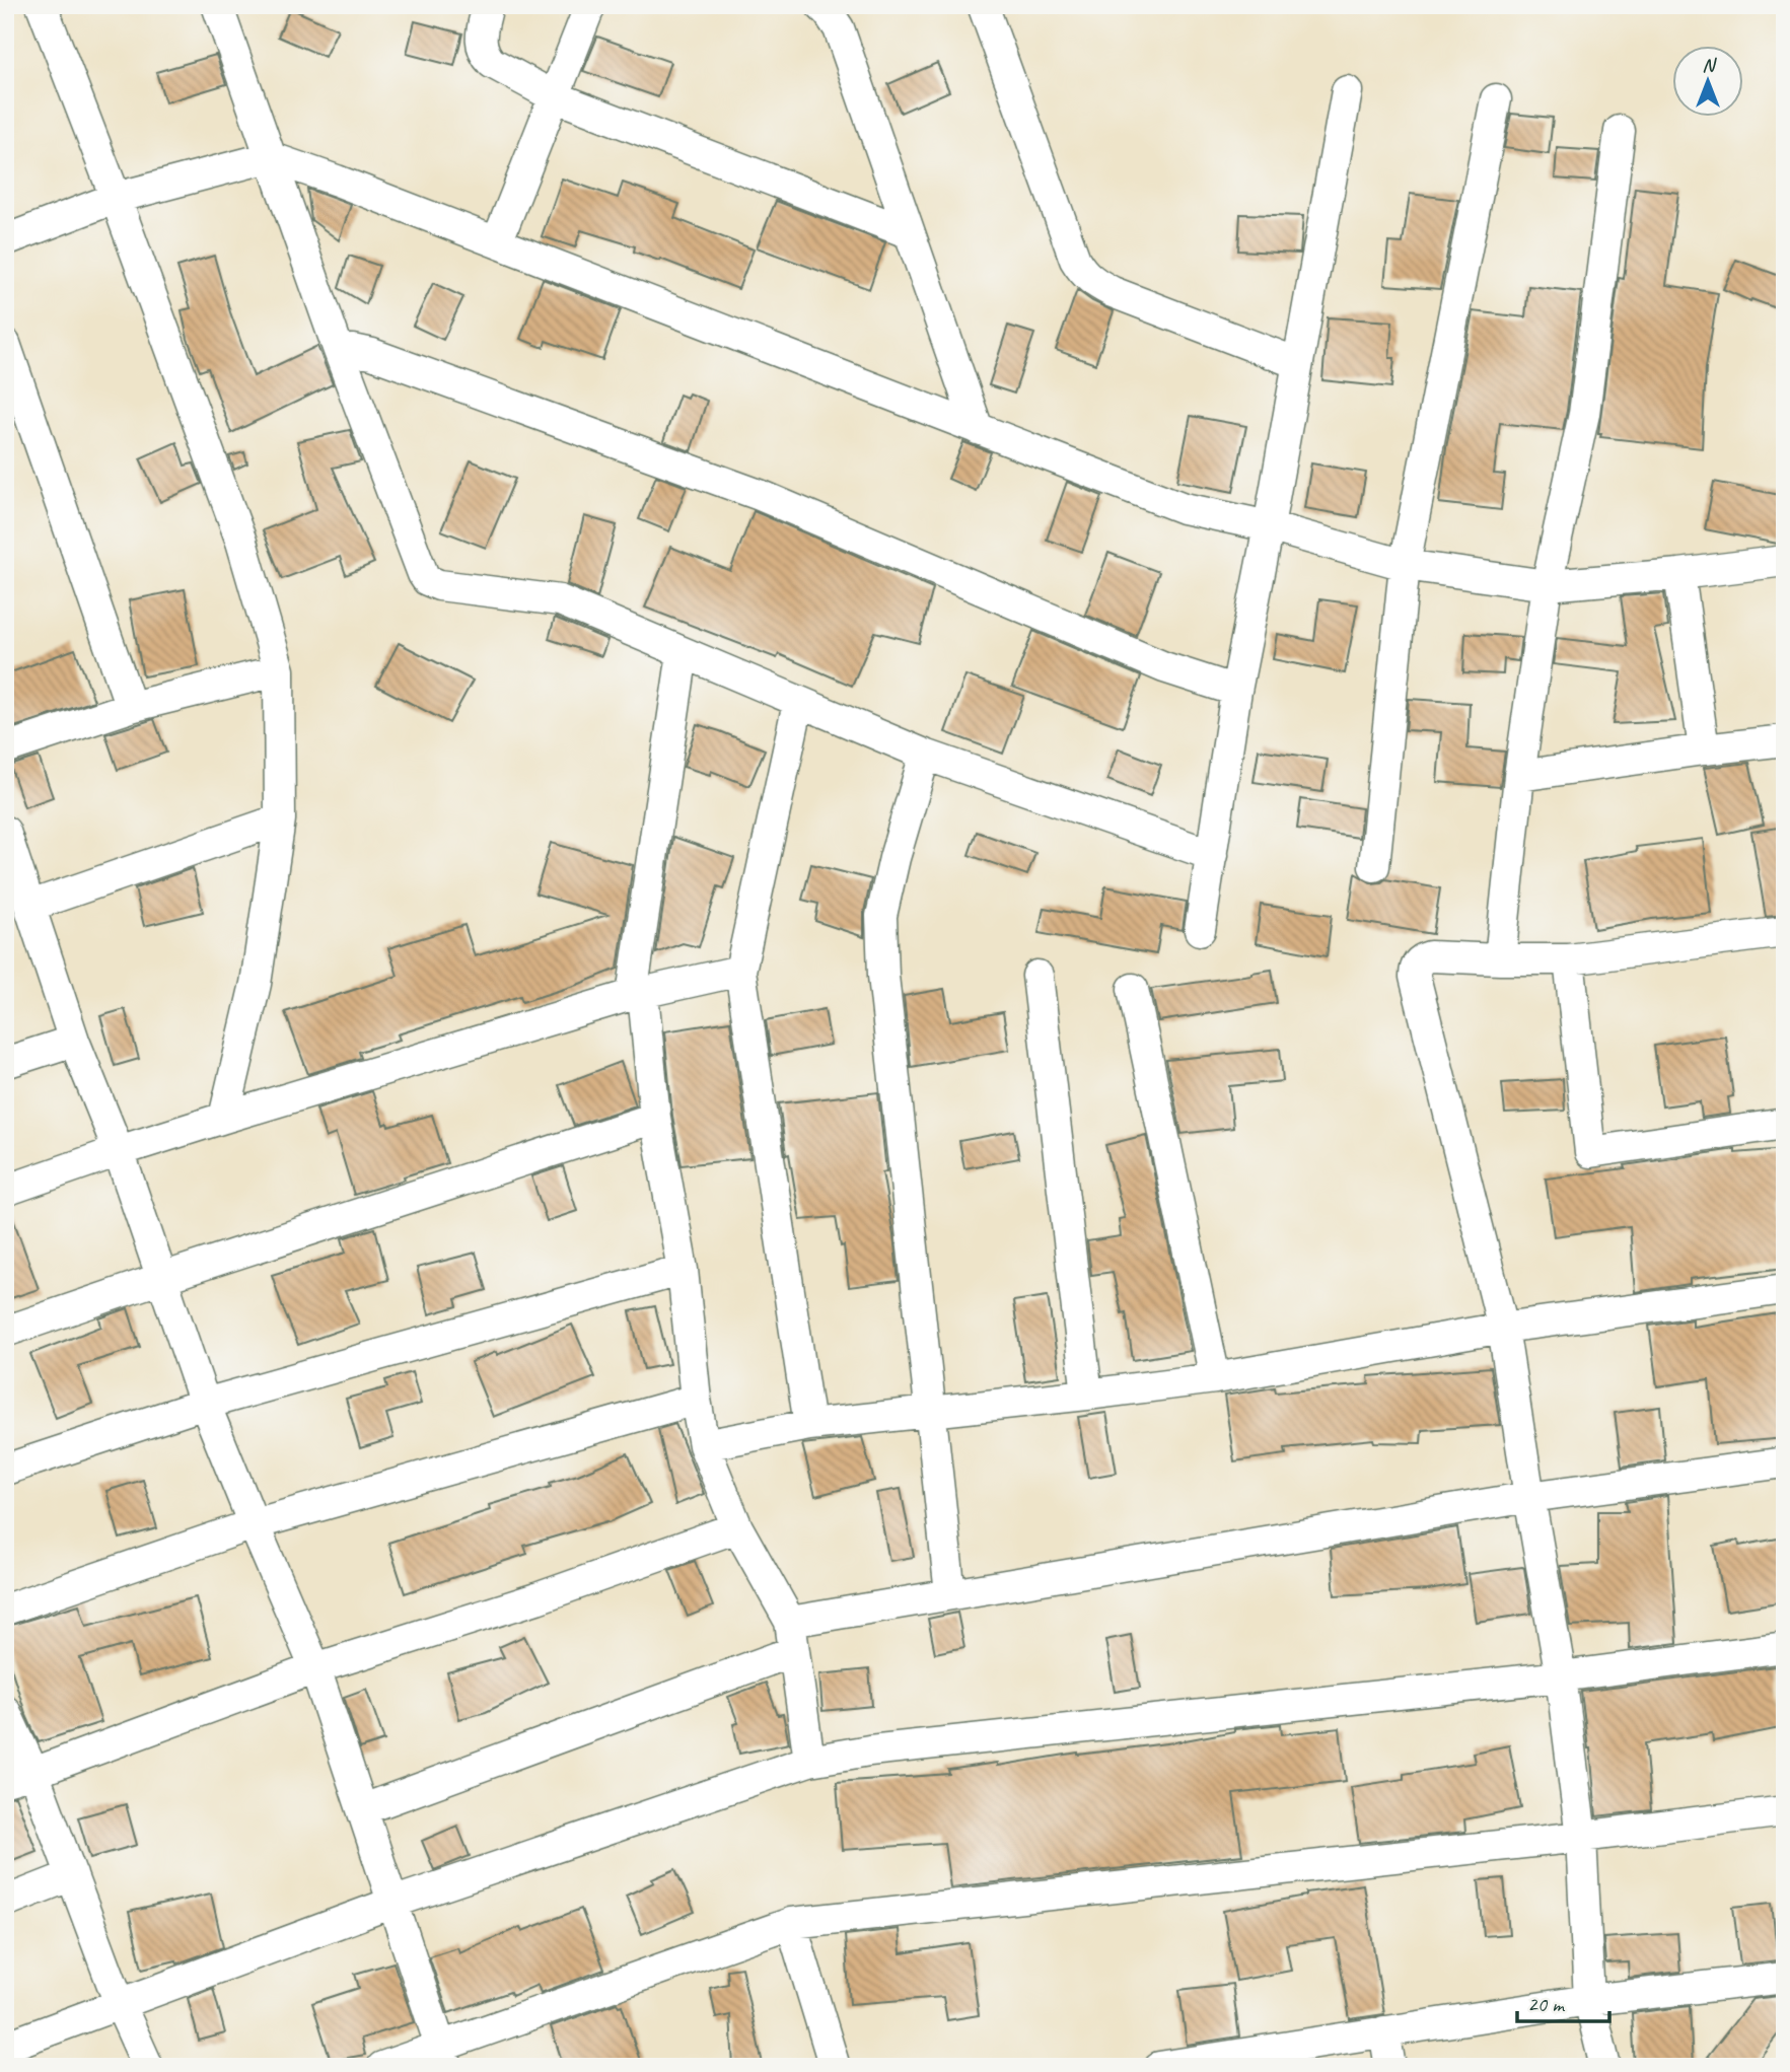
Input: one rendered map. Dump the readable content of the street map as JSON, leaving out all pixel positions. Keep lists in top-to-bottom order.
{
  "scale_bar": "20 m",
  "north": "top"
}
